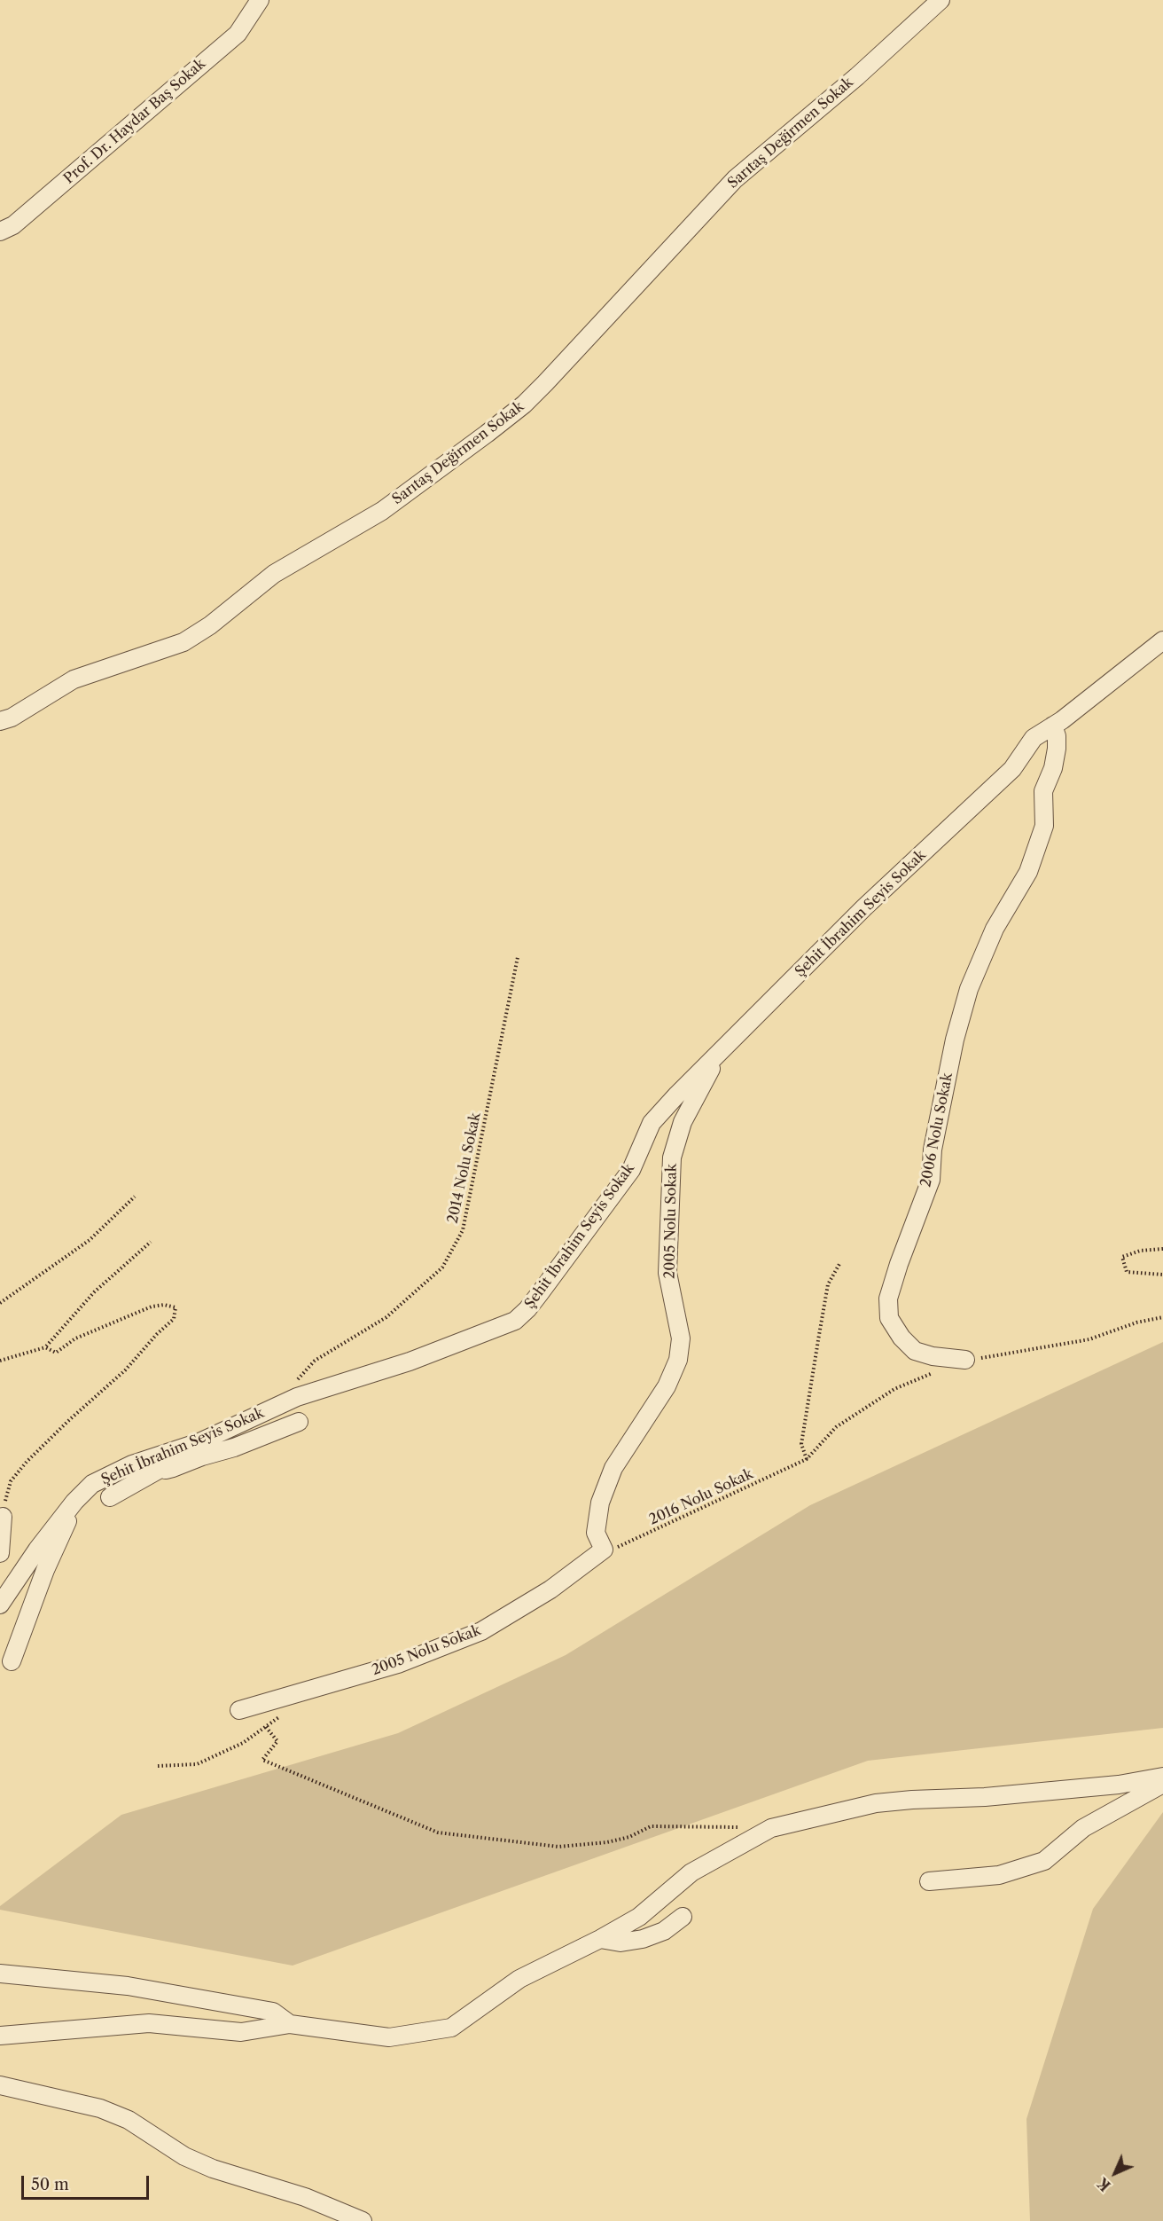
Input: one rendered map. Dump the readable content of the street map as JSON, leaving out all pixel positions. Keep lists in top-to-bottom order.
{
  "streets": {
    "street": [
      "Prof. Dr. Haydar Baş Sokak",
      "Sarıtaş Değirmen Sokak",
      "Şehit İbrahim Seyis Sokak",
      "2006 Nolu Sokak",
      "2005 Nolu Sokak"
    ],
    "path": ["2014 Nolu Sokak", "2016 Nolu Sokak"]
  },
  "crossings": [
    ["Şehit İbrahim Seyis Sokak", "2006 Nolu Sokak"],
    ["Şehit İbrahim Seyis Sokak", "2014 Nolu Sokak"],
    ["Şehit İbrahim Seyis Sokak", "2005 Nolu Sokak"],
    ["2005 Nolu Sokak", "2016 Nolu Sokak"]
  ],
  "scale_bar": "50 m",
  "north": "bottom left"
}
